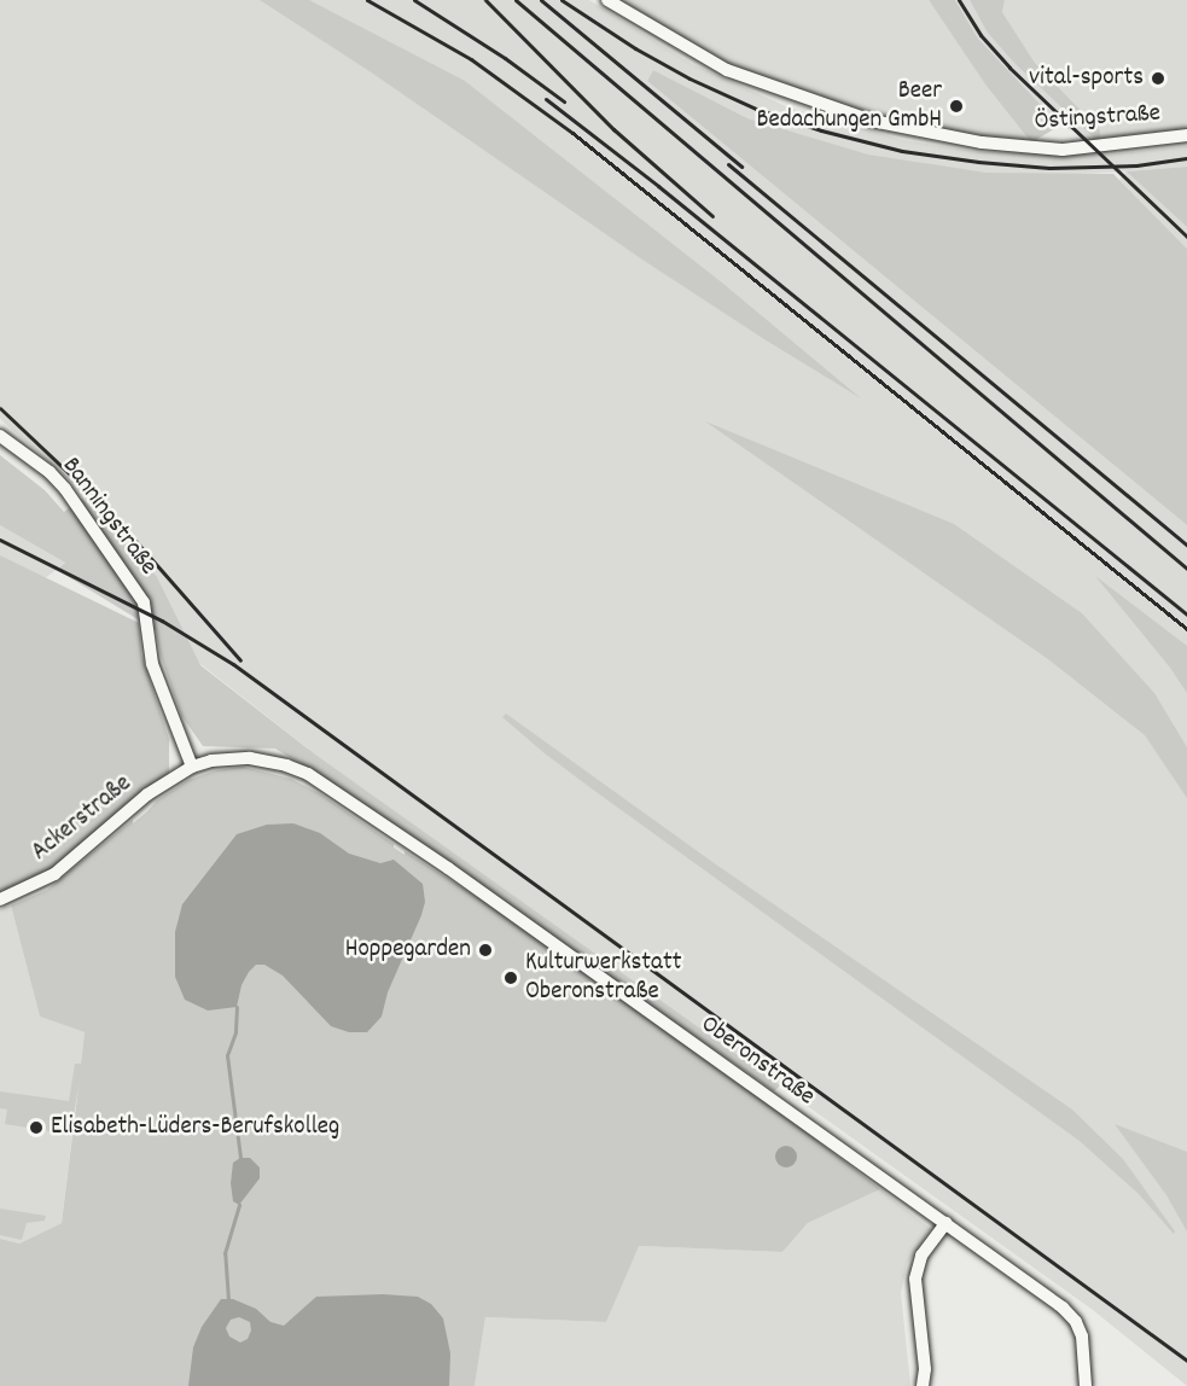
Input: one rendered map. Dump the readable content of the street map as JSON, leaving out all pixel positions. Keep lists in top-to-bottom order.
{
  "streets": {
    "street": [
      "Östingstraße",
      "Banningstraße",
      "Ackerstraße",
      "Oberonstraße"
    ]
  },
  "crossings": [
    ["Banningstraße", "Ackerstraße"],
    ["Banningstraße", "Oberonstraße"],
    ["Ackerstraße", "Oberonstraße"]
  ],
  "places": [
    "vital-sports",
    "Beer Bedachungen GmbH",
    "Hoppegarden",
    "Kulturwerkstatt Oberonstraße",
    "Elisabeth-Lüders-Berufskolleg"
  ]
}
